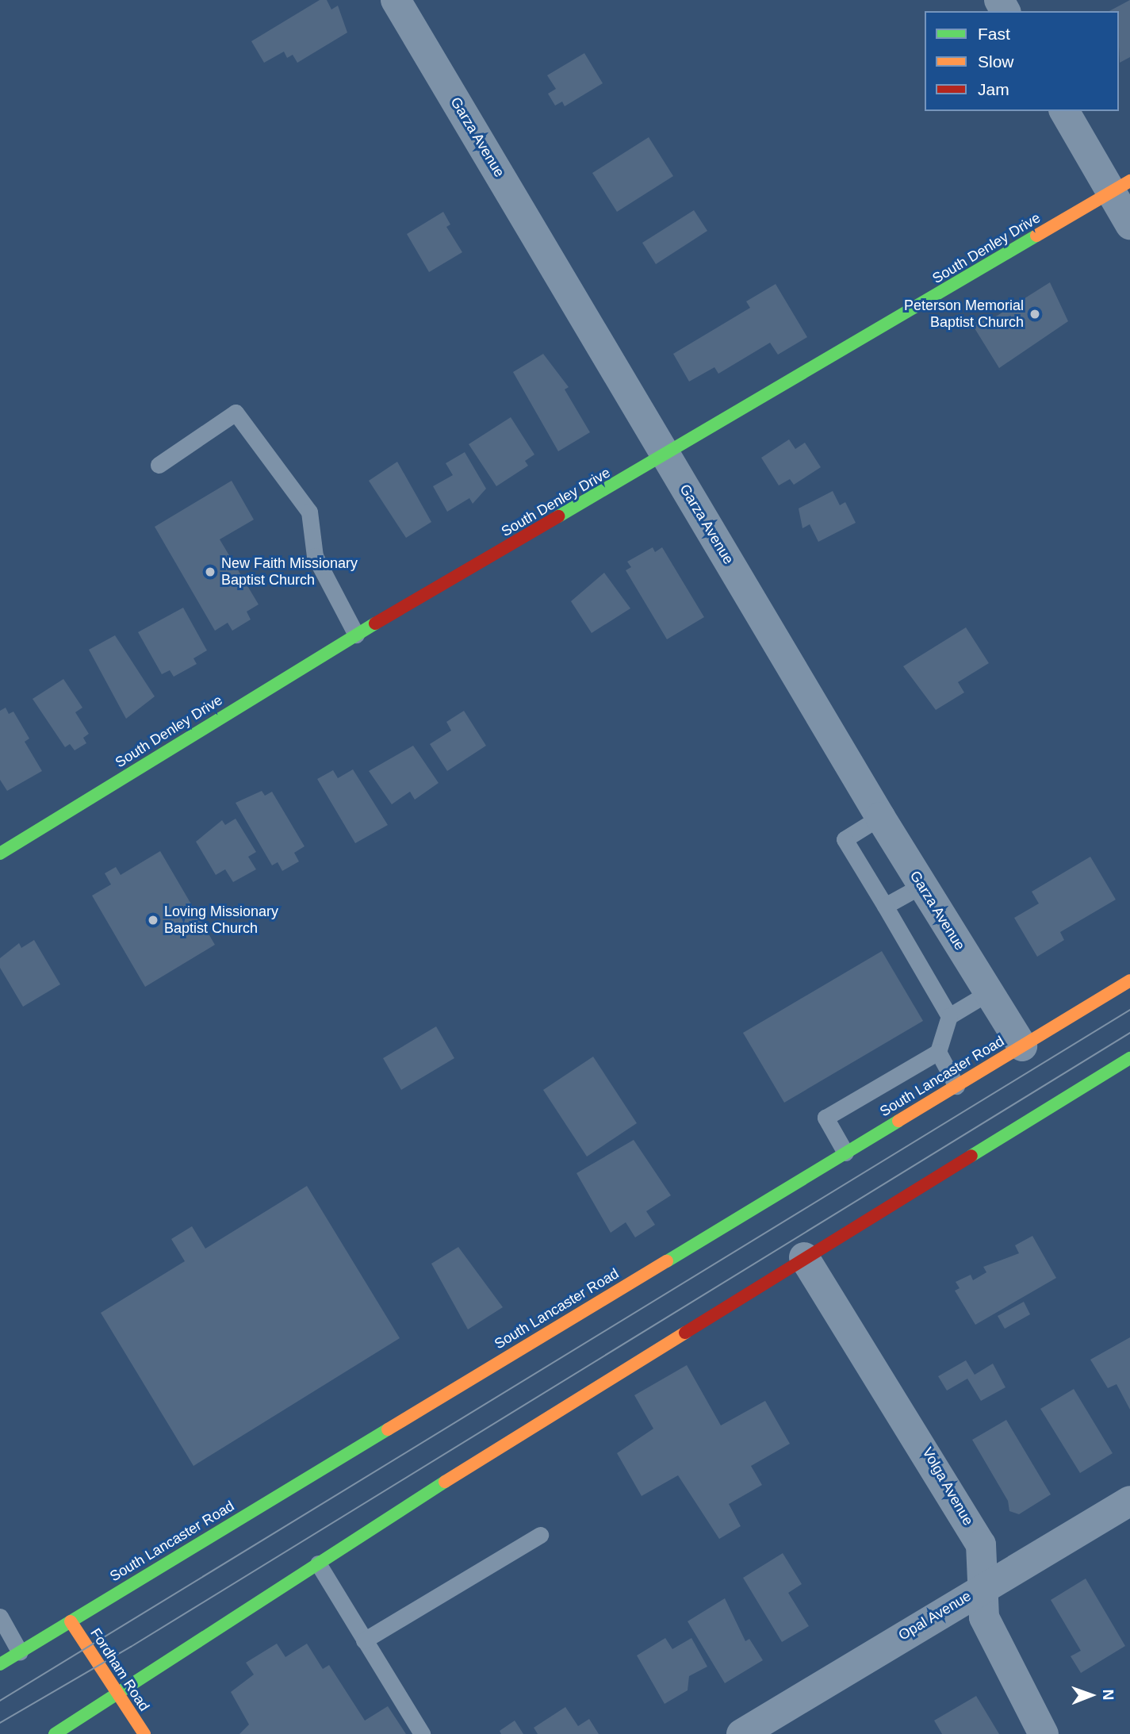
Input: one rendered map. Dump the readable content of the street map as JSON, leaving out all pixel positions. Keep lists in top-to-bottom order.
{
  "streets": {
    "main road": ["South Denley Drive", "South Lancaster Road", "Fordham Road"],
    "street": ["Garza Avenue", "Volga Avenue", "Opal Avenue"]
  },
  "crossings": [
    ["Garza Avenue", "South Denley Drive"],
    ["Garza Avenue", "South Lancaster Road"],
    ["South Lancaster Road", "Fordham Road"],
    ["Volga Avenue", "Opal Avenue"]
  ],
  "places": ["Peterson Memorial Baptist Church", "New Faith Missionary Baptist Church", "Loving Missionary Baptist Church"],
  "legend": ["Fast", "Slow", "Jam"],
  "north": "right"
}
